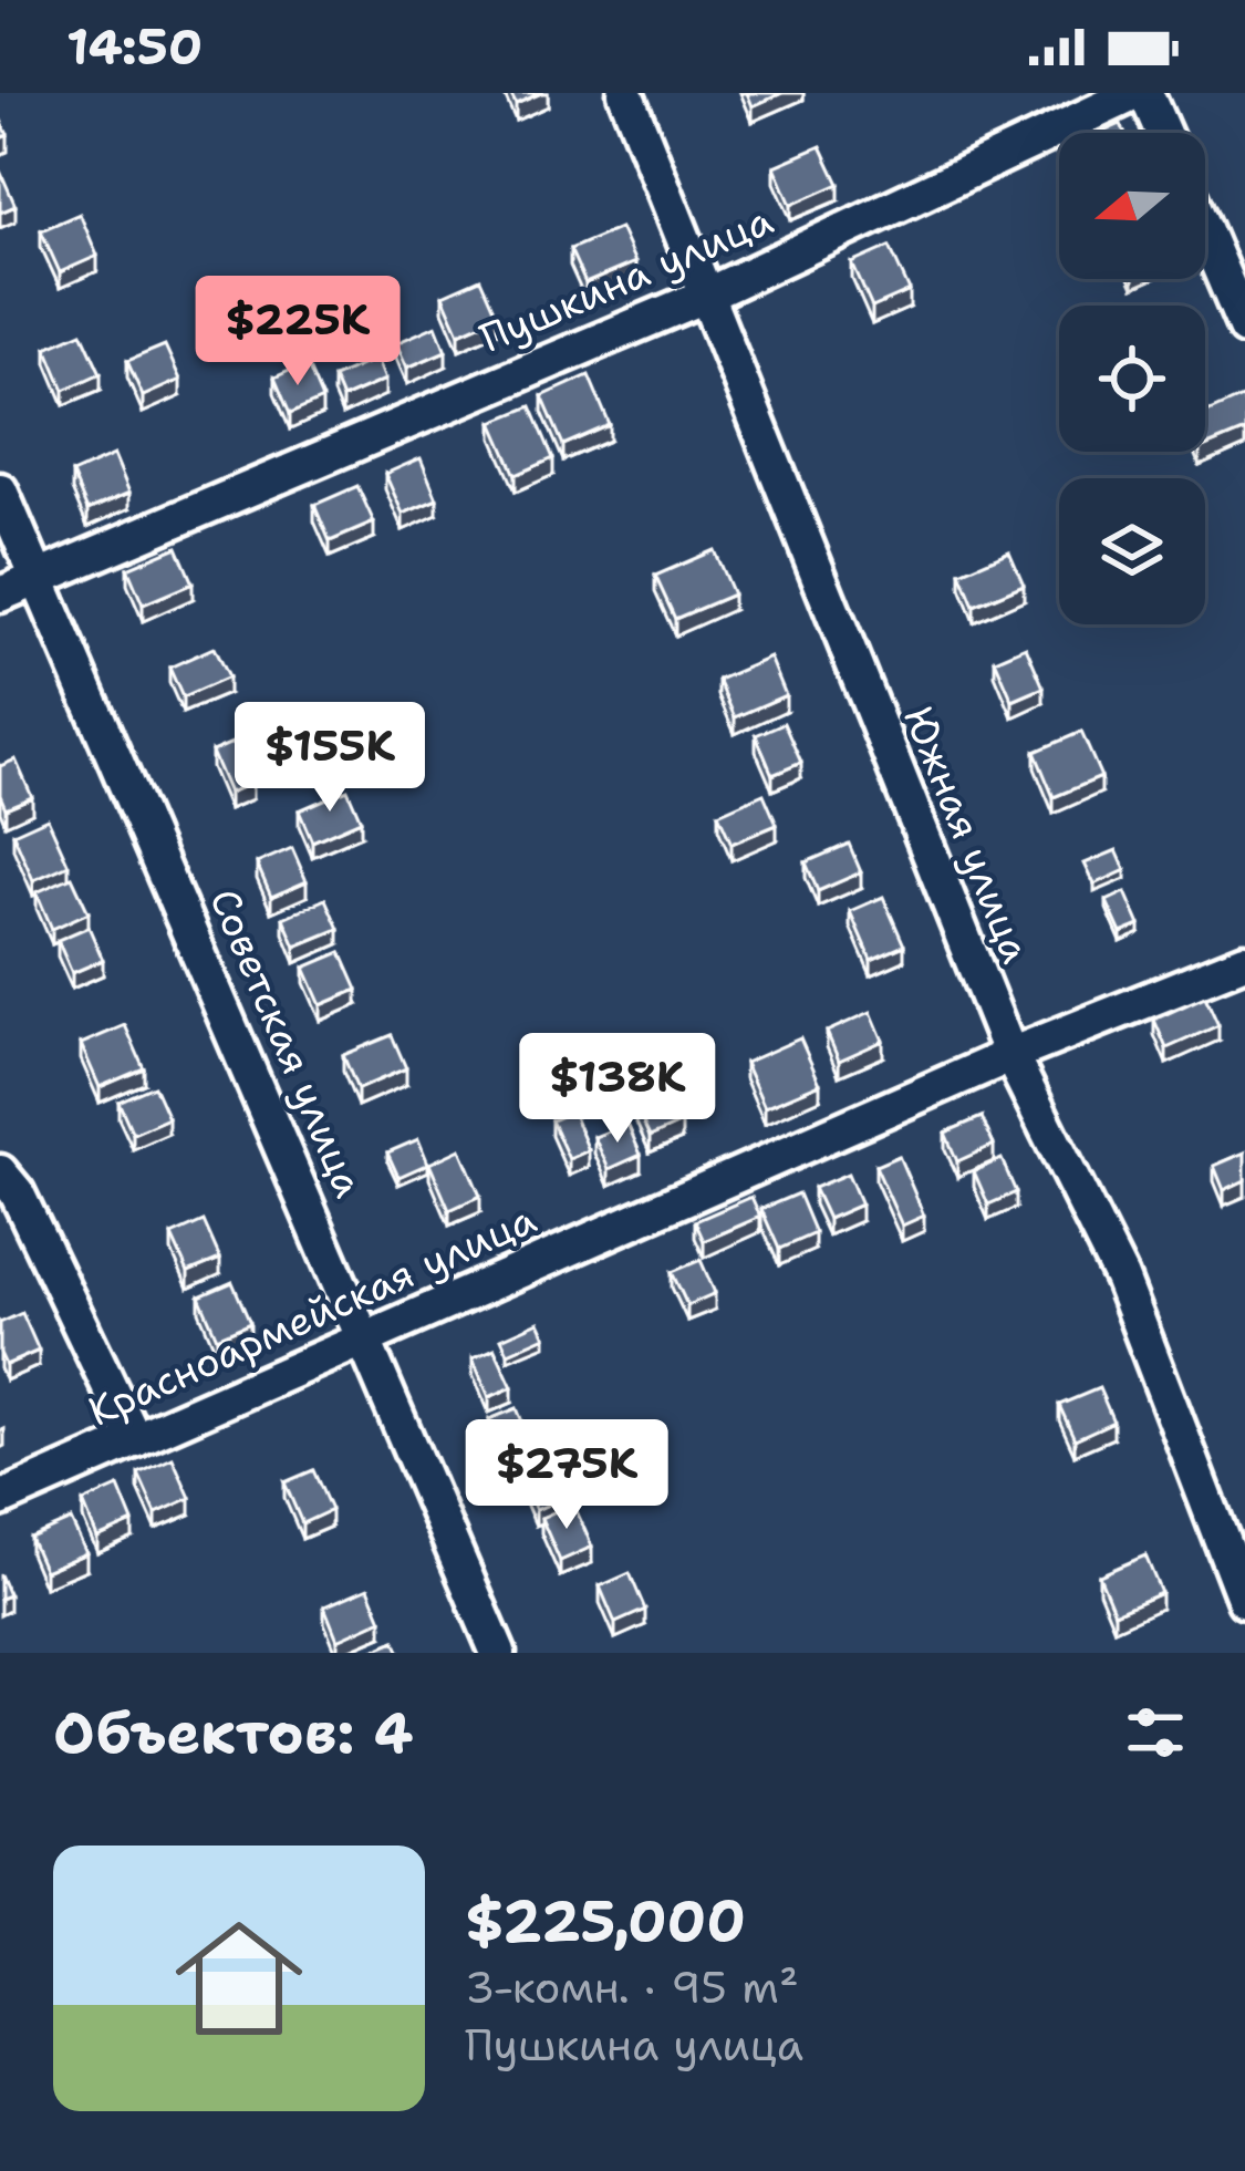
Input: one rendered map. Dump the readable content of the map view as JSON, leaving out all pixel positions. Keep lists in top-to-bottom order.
{
  "streets": {
    "street": [
      "Пушкина улица",
      "Южная улица",
      "Советская улица",
      "Красноармейская улица"
    ]
  },
  "crossings": [
    ["Пушкина улица", "Южная улица"],
    ["Пушкина улица", "Советская улица"],
    ["Южная улица", "Красноармейская улица"],
    ["Советская улица", "Красноармейская улица"]
  ],
  "north": "left",
  "page": {
    "status": "14:50",
    "price": [
      "$225K",
      "$155K",
      "$138K",
      "$275K"
    ],
    "heading": "Объектов: 4",
    "list": [
      {
        "name": "$225,000",
        "note": "3-комн. · 95 m² · Пушкина улица"
      }
    ]
  }
}
